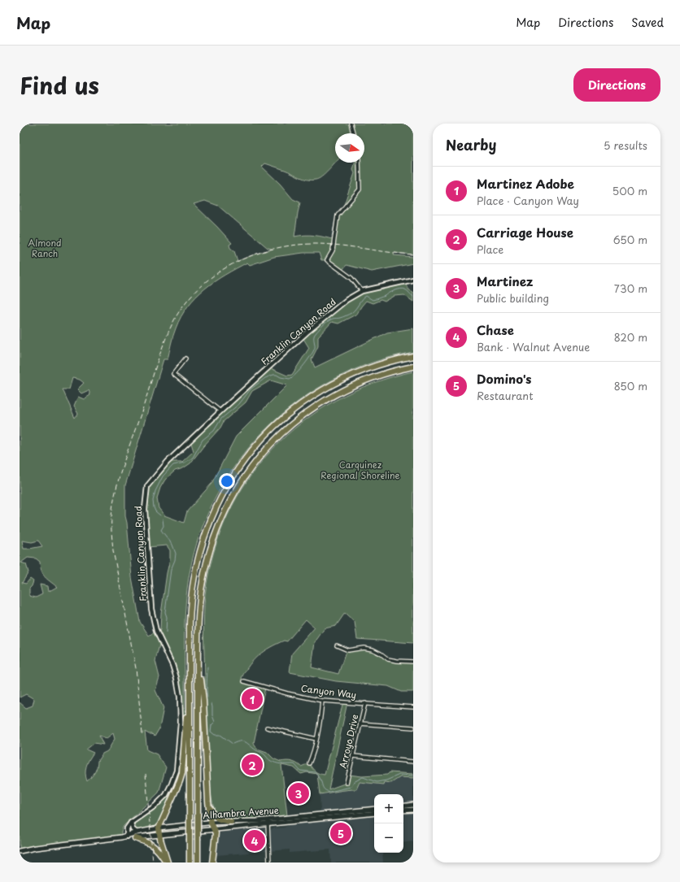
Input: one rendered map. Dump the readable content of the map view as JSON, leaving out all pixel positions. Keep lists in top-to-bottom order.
{
  "streets": {
    "main road": ["Alhambra Avenue"],
    "street": ["Franklin Canyon Road", "Canyon Way", "Arroyo Drive"]
  },
  "crossings": [
    ["Canyon Way", "Arroyo Drive"]
  ],
  "parks": ["Almond Ranch", "Carquinez Regional Shoreline"],
  "north": "right",
  "page": {
    "header": "Map",
    "nav": ["Map", "Directions", "Saved"],
    "title": "Find us",
    "buttons": "Directions",
    "heading": ["Nearby", "5 results"],
    "list": [
      {
        "mark": "1",
        "name": "Martinez Adobe",
        "note": "Place · Canyon Way",
        "value": "500 m"
      },
      {
        "mark": "2",
        "name": "Carriage House",
        "note": "Place",
        "value": "650 m"
      },
      {
        "mark": "3",
        "name": "Martinez",
        "note": "Public building",
        "value": "730 m"
      },
      {
        "mark": "4",
        "name": "Chase",
        "note": "Bank · Walnut Avenue",
        "value": "820 m"
      },
      {
        "mark": "5",
        "name": "Domino's",
        "note": "Restaurant",
        "value": "850 m"
      }
    ],
    "pins": [
      "1",
      "2",
      "3",
      "5",
      "4"
    ],
    "map_buttons": ["+", "−"]
  }
}
